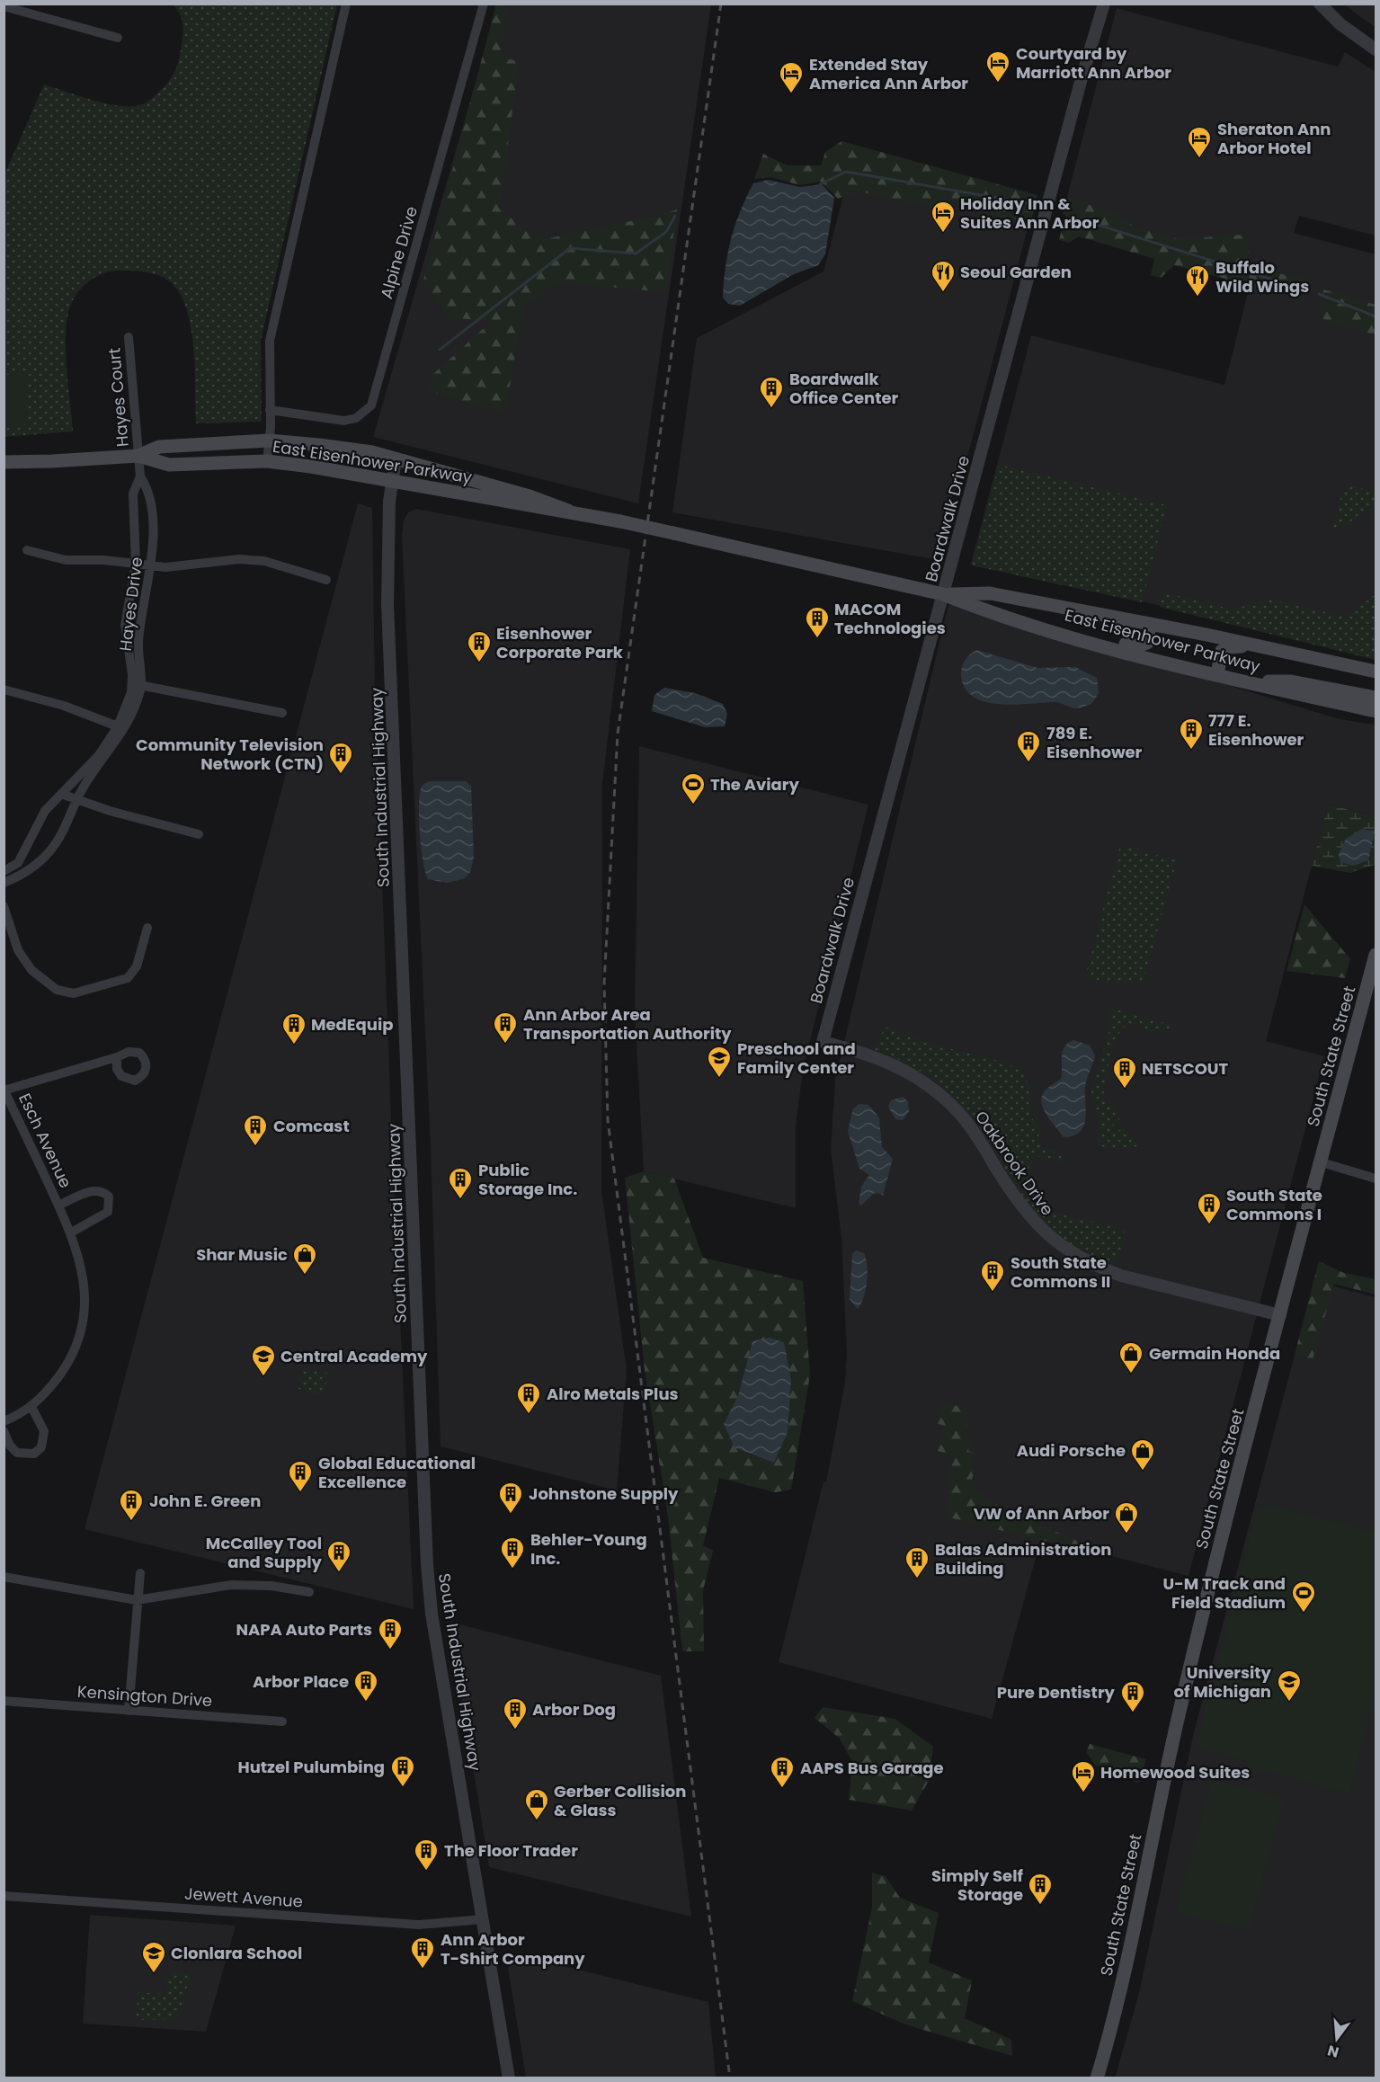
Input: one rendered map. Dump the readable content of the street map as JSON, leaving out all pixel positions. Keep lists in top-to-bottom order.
{
  "streets": {
    "main road": ["East Eisenhower Parkway", "South State Street"],
    "street": [
      "Alpine Drive",
      "Hayes Court",
      "Boardwalk Drive",
      "Hayes Drive",
      "South Industrial Highway",
      "Esch Avenue",
      "Oakbrook Drive",
      "Kensington Drive",
      "Jewett Avenue"
    ]
  },
  "crossings": [
    ["Hayes Court", "East Eisenhower Parkway"],
    ["Hayes Court", "Hayes Drive"],
    ["East Eisenhower Parkway", "Boardwalk Drive"],
    ["East Eisenhower Parkway", "Hayes Drive"],
    ["East Eisenhower Parkway", "South Industrial Highway"],
    ["Boardwalk Drive", "Oakbrook Drive"],
    ["South Industrial Highway", "Jewett Avenue"],
    ["South State Street", "Oakbrook Drive"]
  ],
  "places": {
    "hotel": [
      "Courtyard by Marriott Ann Arbor",
      "Extended Stay America Ann Arbor",
      "Sheraton Ann Arbor Hotel",
      "Holiday Inn & Suites Ann Arbor",
      "Homewood Suites"
    ],
    "restaurant": ["Seoul Garden", "Buffalo Wild Wings"],
    "building": [
      "Boardwalk Office Center",
      "MACOM Technologies",
      "Eisenhower Corporate Park",
      "777 E. Eisenhower",
      "789 E. Eisenhower",
      "Community Television Network (CTN)",
      "Ann Arbor Area Transportation Authority",
      "MedEquip",
      "NETSCOUT",
      "Comcast",
      "Public Storage Inc.",
      "South State Commons I",
      "South State Commons II",
      "Alro Metals Plus",
      "Global Educational Excellence",
      "Johnstone Supply",
      "John E. Green",
      "Behler-Young Inc.",
      "McCalley Tool and Supply",
      "Balas Administration Building",
      "NAPA Auto Parts",
      "Arbor Place",
      "Pure Dentistry",
      "Arbor Dog",
      "Hutzel Pulumbing",
      "AAPS Bus Garage",
      "The Floor Trader",
      "Simply Self Storage",
      "Ann Arbor T-Shirt Company"
    ],
    "sports": ["The Aviary", "U-M Track and Field Stadium"],
    "school or university": [
      "Preschool and Family Center",
      "Central Academy",
      "University of Michigan",
      "Clonlara School"
    ],
    "shop": [
      "Shar Music",
      "Germain Honda",
      "Audi Porsche",
      "VW of Ann Arbor",
      "Gerber Collision & Glass"
    ]
  },
  "north": "bottom"
}
